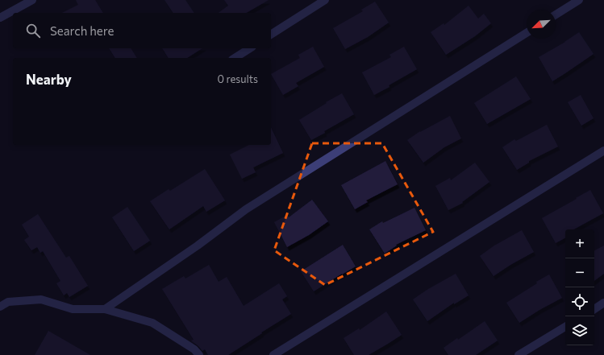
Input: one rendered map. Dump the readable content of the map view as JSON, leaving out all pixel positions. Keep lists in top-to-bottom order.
{
  "north": "bottom left",
  "page": {
    "search": "Search here",
    "heading": ["Nearby", "0 results"],
    "map_buttons": ["+", "−"]
  }
}
